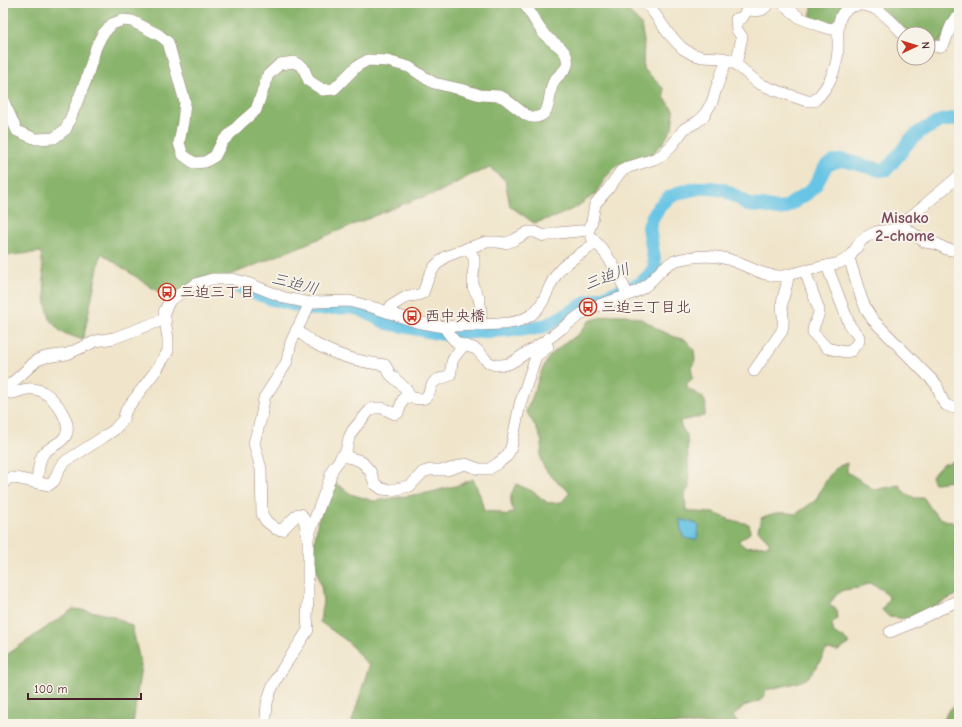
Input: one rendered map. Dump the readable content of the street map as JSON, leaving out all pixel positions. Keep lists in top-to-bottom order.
{
  "districts": ["Misako 2-chome"],
  "water": ["三迫川"],
  "places": {
    "bus stop": ["三迫三丁目", "三迫三丁目北", "西中央橋"]
  },
  "scale_bar": "100 m",
  "north": "right"
}
